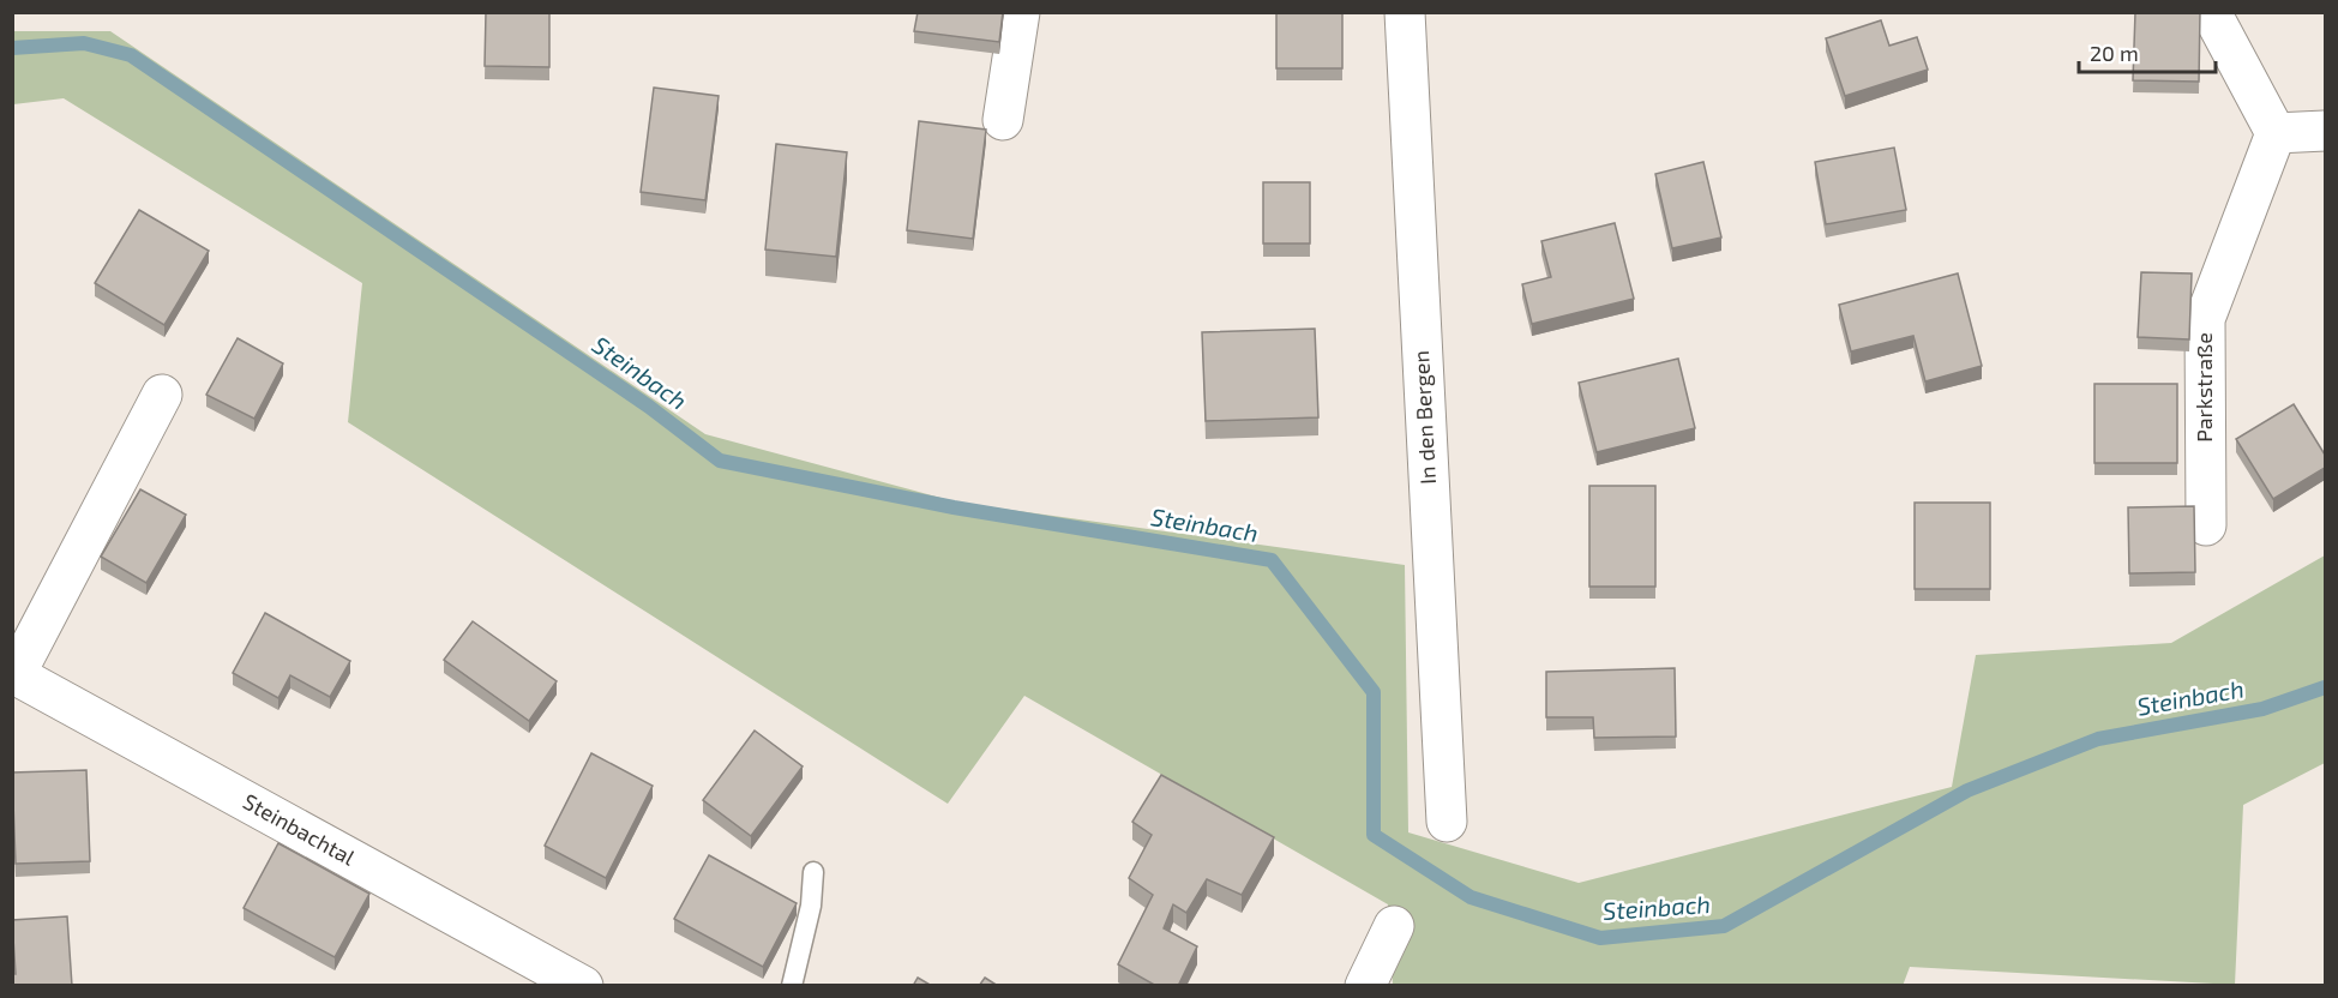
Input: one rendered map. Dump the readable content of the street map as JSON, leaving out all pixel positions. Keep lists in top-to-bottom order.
{
  "streets": {
    "street": ["Parkstraße", "In den Bergen", "Steinbachtal"]
  },
  "water": ["Steinbach"],
  "scale_bar": "20 m"
}
